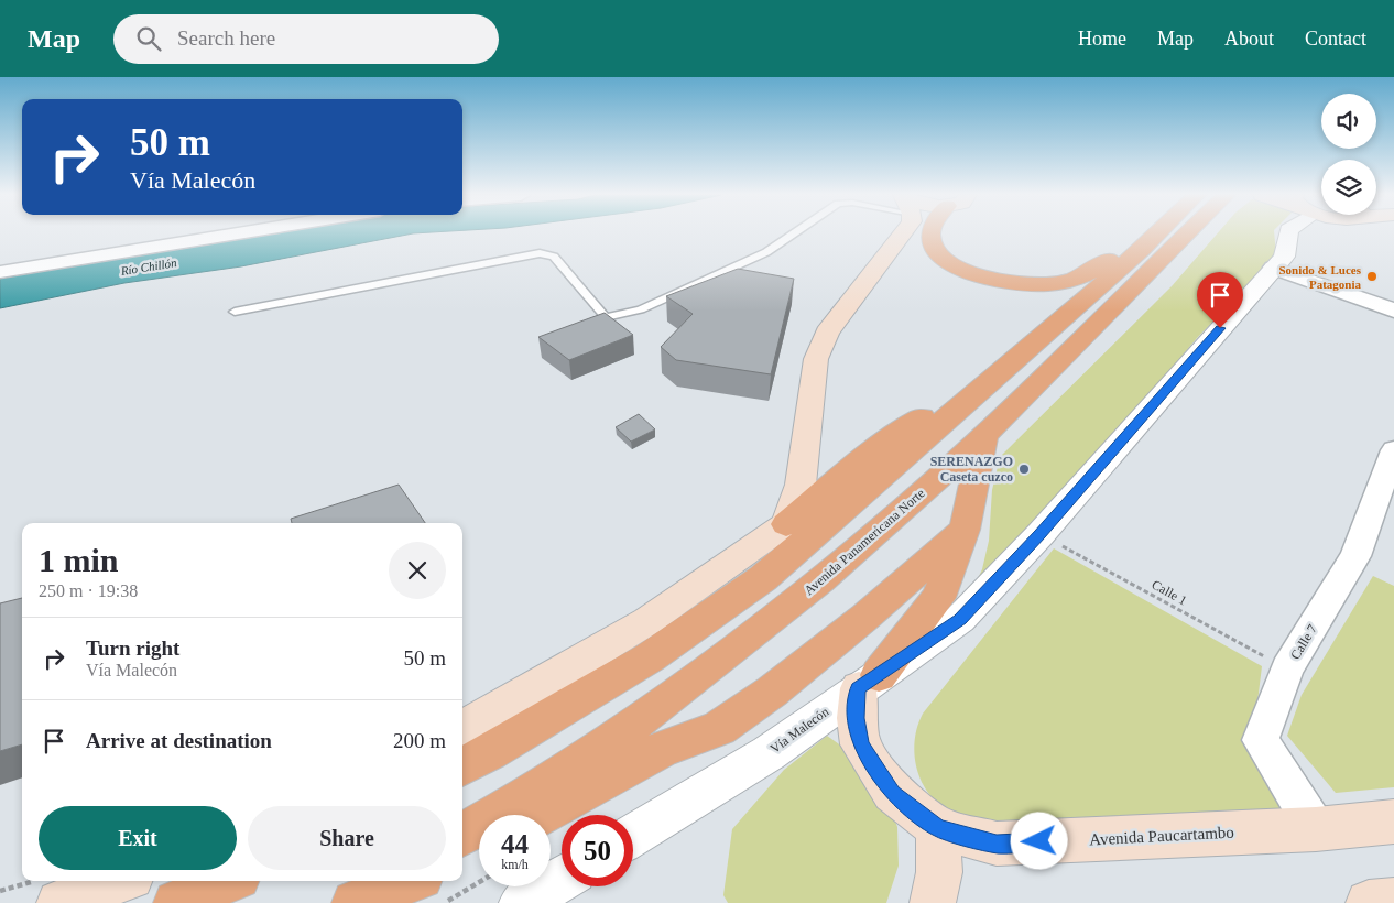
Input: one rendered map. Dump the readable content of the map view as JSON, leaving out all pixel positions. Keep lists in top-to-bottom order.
{
  "streets": {
    "highway": ["Avenida Panamericana Norte"],
    "main road": ["Avenida Paucartambo"],
    "street": ["Calle 7", "Vía Malecón"],
    "path": ["Calle 1"]
  },
  "crossings": [
    ["Calle 1", "Calle 7"],
    ["Calle 1", "Vía Malecón"],
    ["Calle 7", "Avenida Paucartambo"],
    ["Vía Malecón", "Avenida Paucartambo"]
  ],
  "water": ["Río Chillón"],
  "places": ["Sonido & Luces Patagonia", "SERENAZGO Caseta cuzco"],
  "page": {
    "header": "Map",
    "search": "Search here",
    "nav": [
      "Home",
      "Map",
      "About",
      "Contact"
    ],
    "turn": ["50 m", "Vía Malecón"],
    "heading": ["1 min", "250 m · 19:38"],
    "list": [
      {
        "name": "Turn right",
        "note": "Vía Malecón",
        "value": "50 m"
      },
      {
        "name": "Arrive at destination",
        "value": "200 m"
      }
    ],
    "buttons": ["Exit", "Share"],
    "speed": "44 km/h",
    "limit": "50"
  }
}
